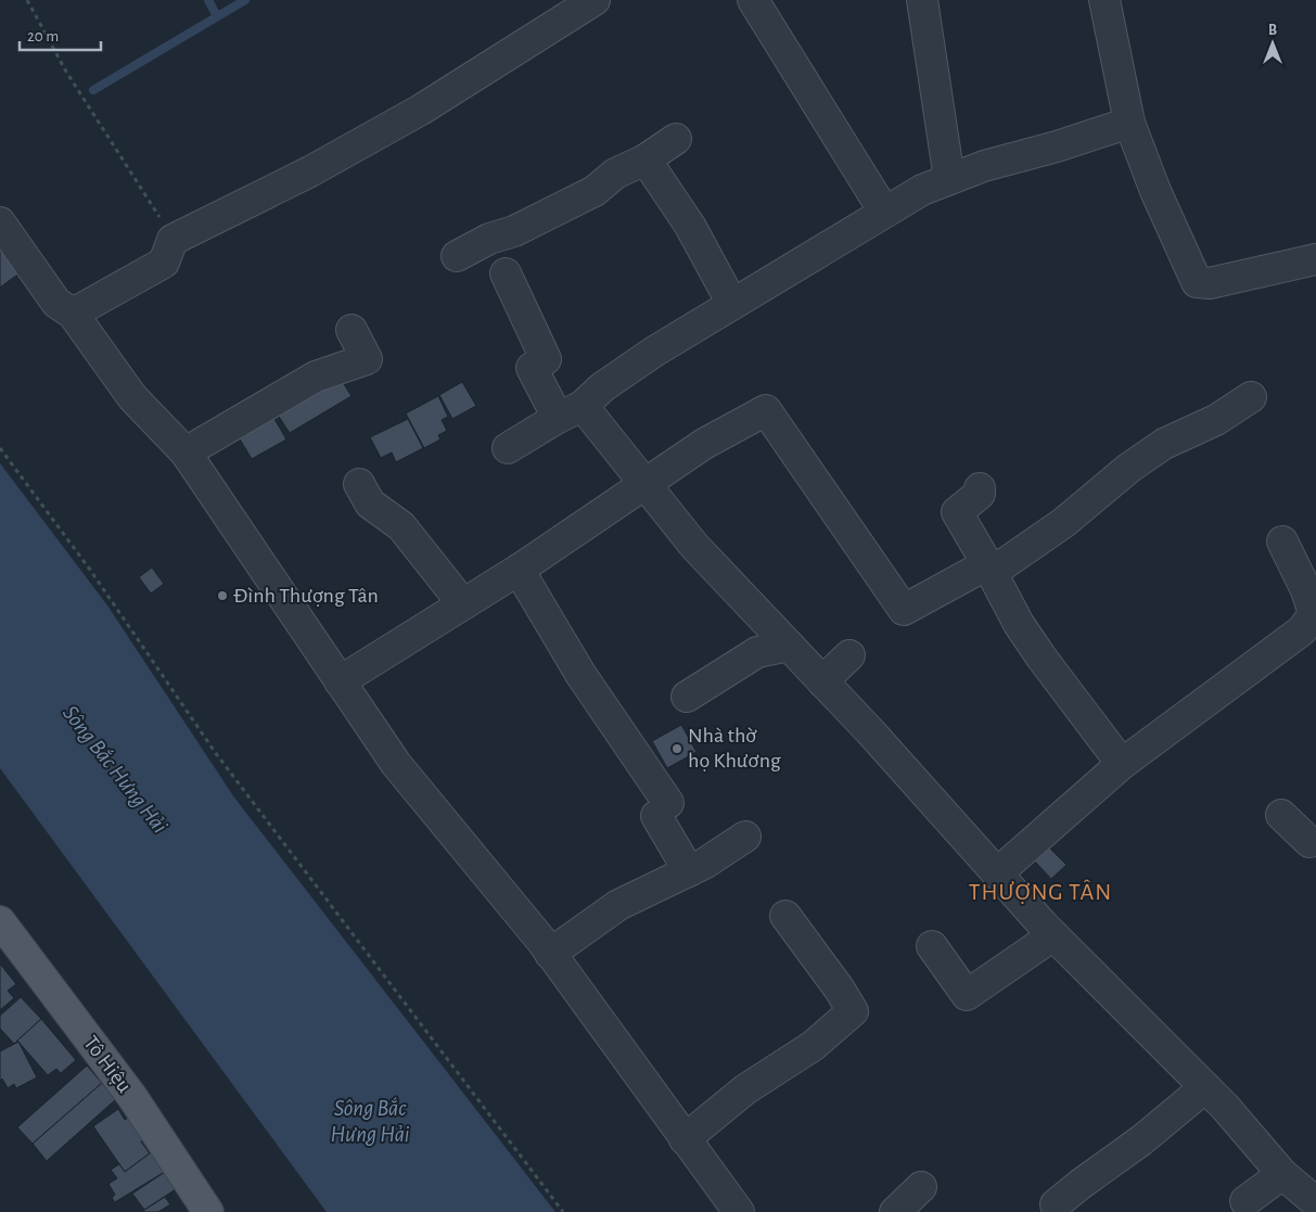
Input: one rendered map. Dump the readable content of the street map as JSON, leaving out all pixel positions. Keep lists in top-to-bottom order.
{
  "streets": {
    "main road": ["Tô Hiệu"]
  },
  "districts": ["THƯỢNG TÂN"],
  "water": ["Sông Bắc Hưng Hải"],
  "places": ["Đình Thượng Tân", "Nhà thờ họ Khương"],
  "scale_bar": "20 m",
  "north": "top"
}
